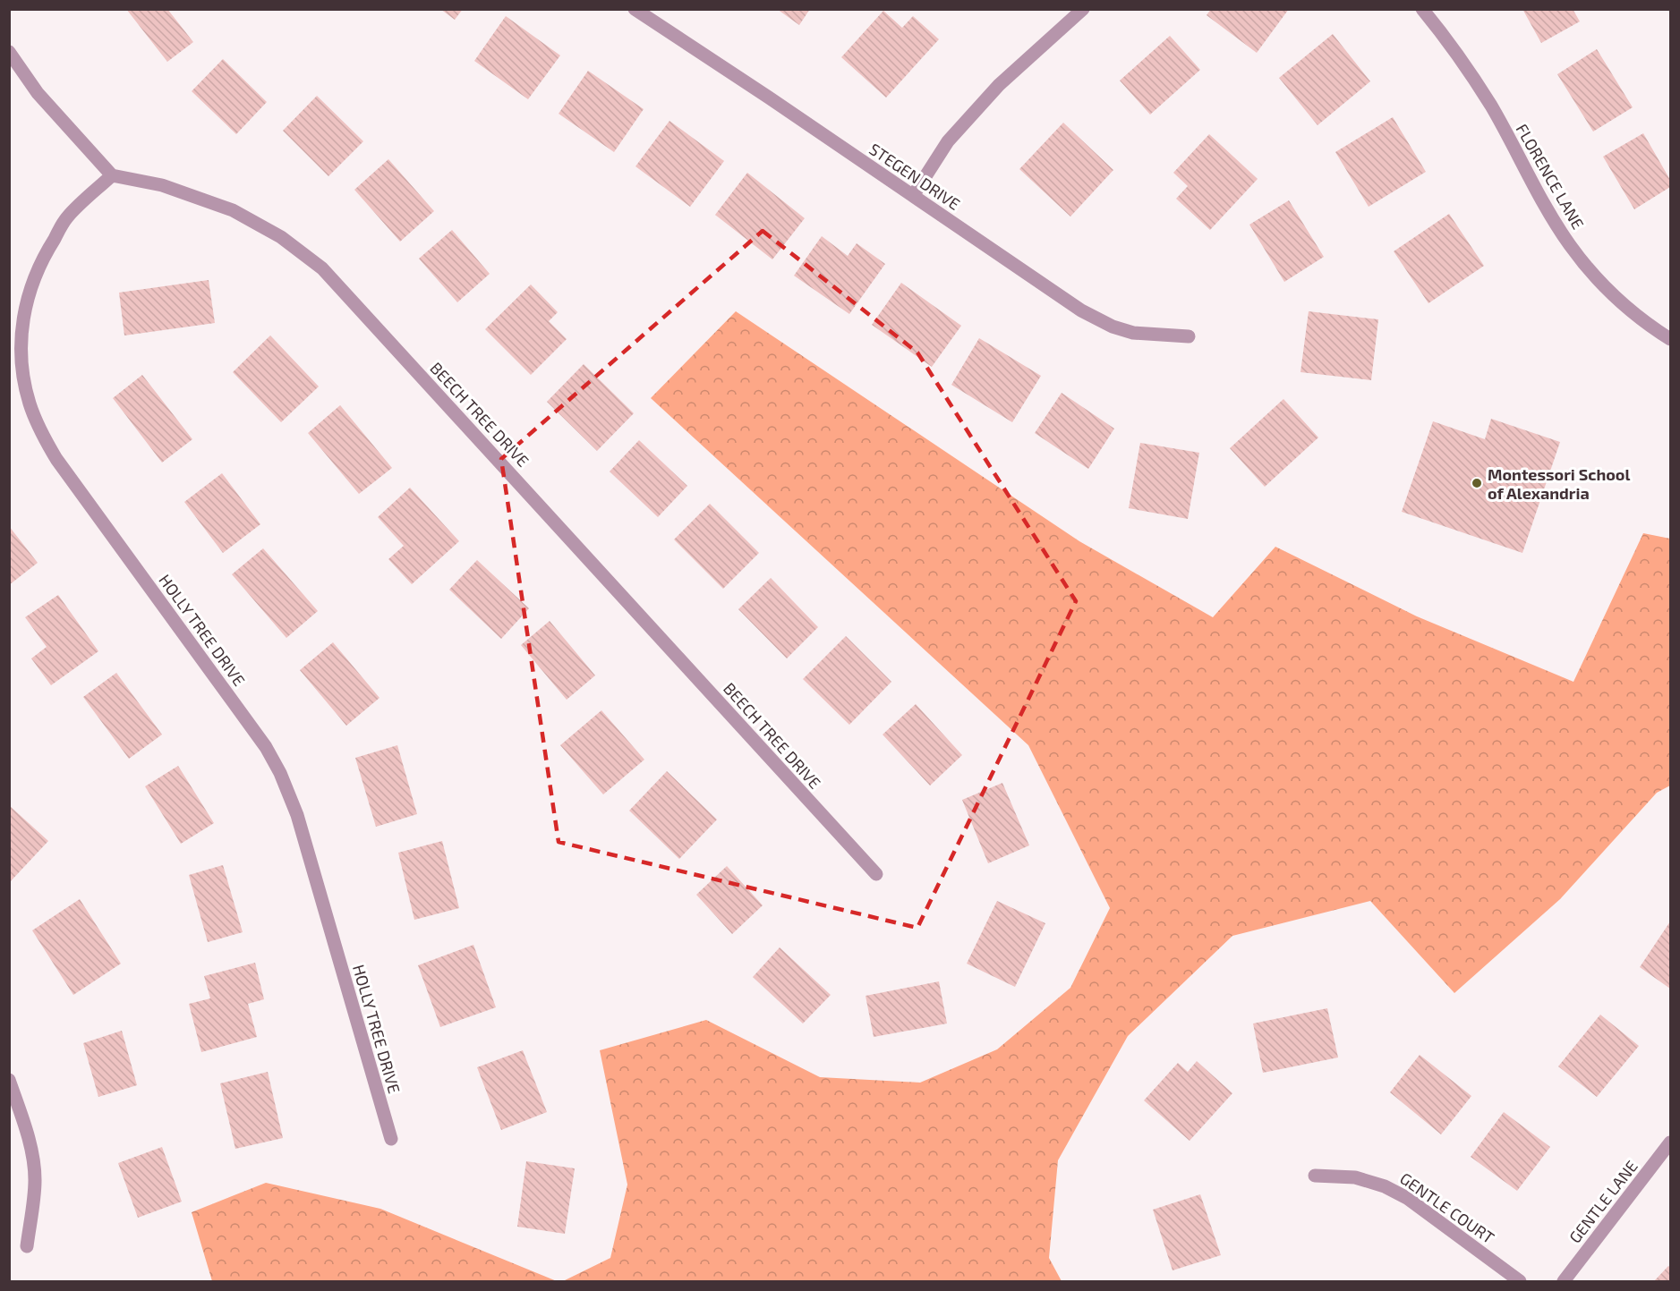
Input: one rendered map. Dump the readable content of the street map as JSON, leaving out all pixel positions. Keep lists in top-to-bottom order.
{
  "streets": {
    "street": [
      "STEGEN DRIVE",
      "FLORENCE LANE",
      "BEECH TREE DRIVE",
      "HOLLY TREE DRIVE",
      "GENTLE LANE",
      "GENTLE COURT"
    ]
  },
  "crossings": [
    ["BEECH TREE DRIVE", "HOLLY TREE DRIVE"]
  ],
  "places": ["Montessori School of Alexandria"]
}
